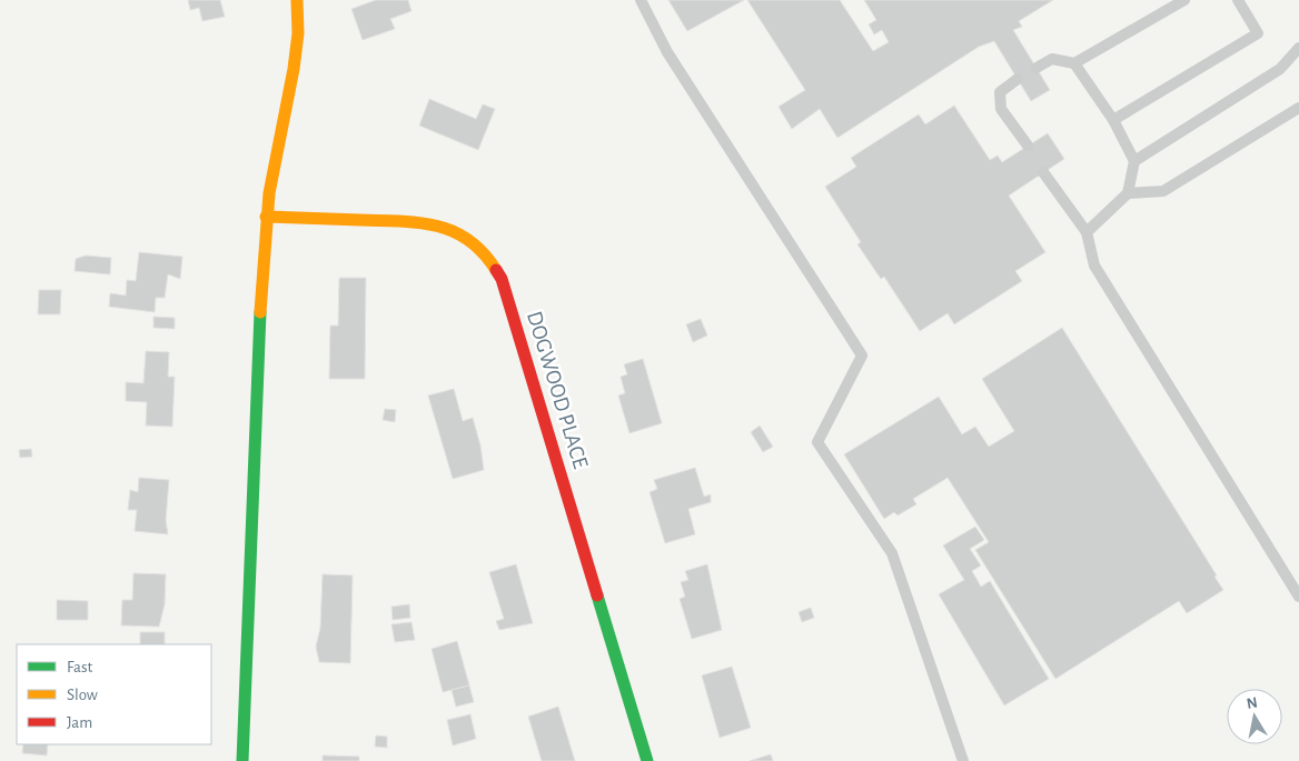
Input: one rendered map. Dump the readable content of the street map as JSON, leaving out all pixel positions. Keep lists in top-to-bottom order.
{
  "streets": {
    "street": ["DOGWOOD PLACE"]
  },
  "legend": ["Fast", "Slow", "Jam"],
  "north": "top"
}
